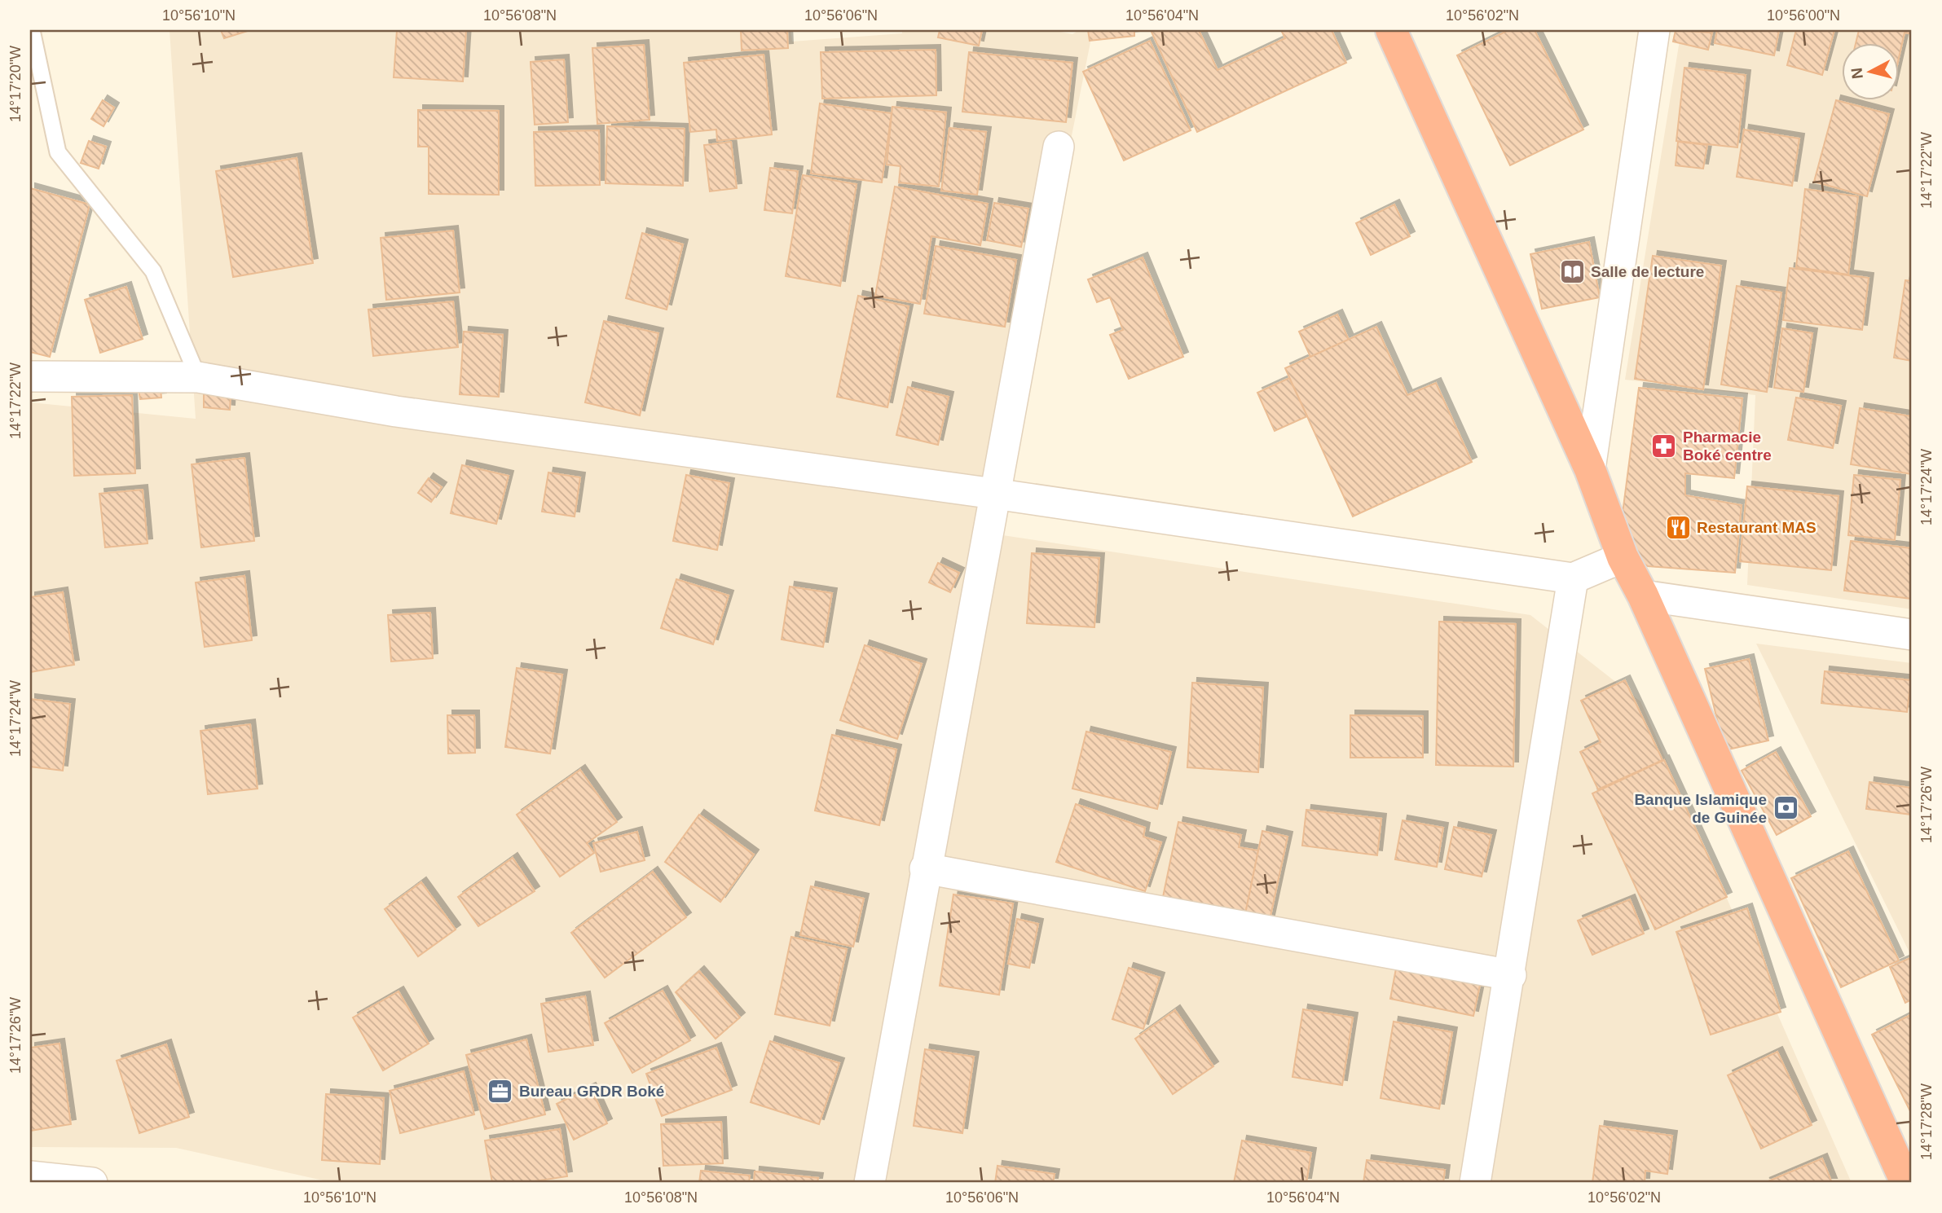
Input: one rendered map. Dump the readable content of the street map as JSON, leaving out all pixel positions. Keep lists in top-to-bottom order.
{
  "places": {
    "library": ["Salle de lecture"],
    "pharmacy": ["Pharmacie Boké centre"],
    "restaurant": ["Restaurant MAS"],
    "bank": ["Banque Islamique de Guinée"],
    "office": ["Bureau GRDR Boké"]
  },
  "north": "left",
  "coordinates": [
    "10°56'10\"N",
    "10°56'08\"N",
    "10°56'06\"N",
    "10°56'04\"N",
    "10°56'02\"N",
    "10°56'00\"N",
    "14°17'20\"W",
    "14°17'22\"W",
    "14°17'24\"W",
    "14°17'26\"W",
    "14°17'28\"W"
  ]
}
